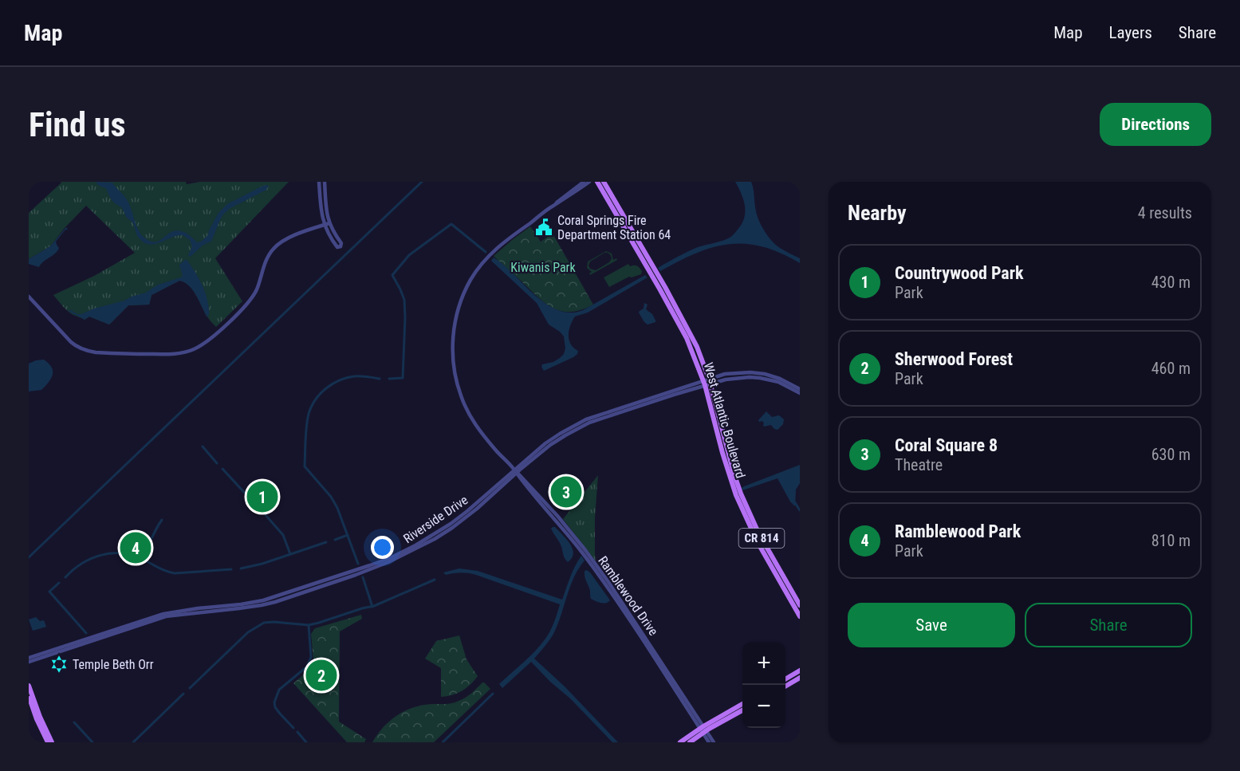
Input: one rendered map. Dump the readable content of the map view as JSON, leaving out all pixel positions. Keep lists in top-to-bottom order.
{
  "streets": {
    "main road": ["West Atlantic Boulevard", "CR 814"],
    "street": ["Riverside Drive", "Ramblewood Drive"]
  },
  "crossings": [
    ["West Atlantic Boulevard", "Riverside Drive"],
    ["Riverside Drive", "Ramblewood Drive"]
  ],
  "parks": ["Kiwanis Park"],
  "places": {
    "public building": ["Coral Springs Fire Department Station 64"],
    "synagogue": ["Temple Beth Orr"]
  },
  "page": {
    "header": "Map",
    "nav": ["Map", "Layers", "Share"],
    "buttons": [
      "Directions",
      ["Save", "Share"]
    ],
    "title": "Find us",
    "heading": ["Nearby", "4 results"],
    "list": [
      {
        "mark": "1",
        "name": "Countrywood Park",
        "note": "Park",
        "value": "430 m"
      },
      {
        "mark": "2",
        "name": "Sherwood Forest",
        "note": "Park",
        "value": "460 m"
      },
      {
        "mark": "3",
        "name": "Coral Square 8",
        "note": "Theatre",
        "value": "630 m"
      },
      {
        "mark": "4",
        "name": "Ramblewood Park",
        "note": "Park",
        "value": "810 m"
      }
    ],
    "pins": [
      "3",
      "1",
      "4",
      "2"
    ],
    "map_buttons": ["+", "−"]
  }
}
